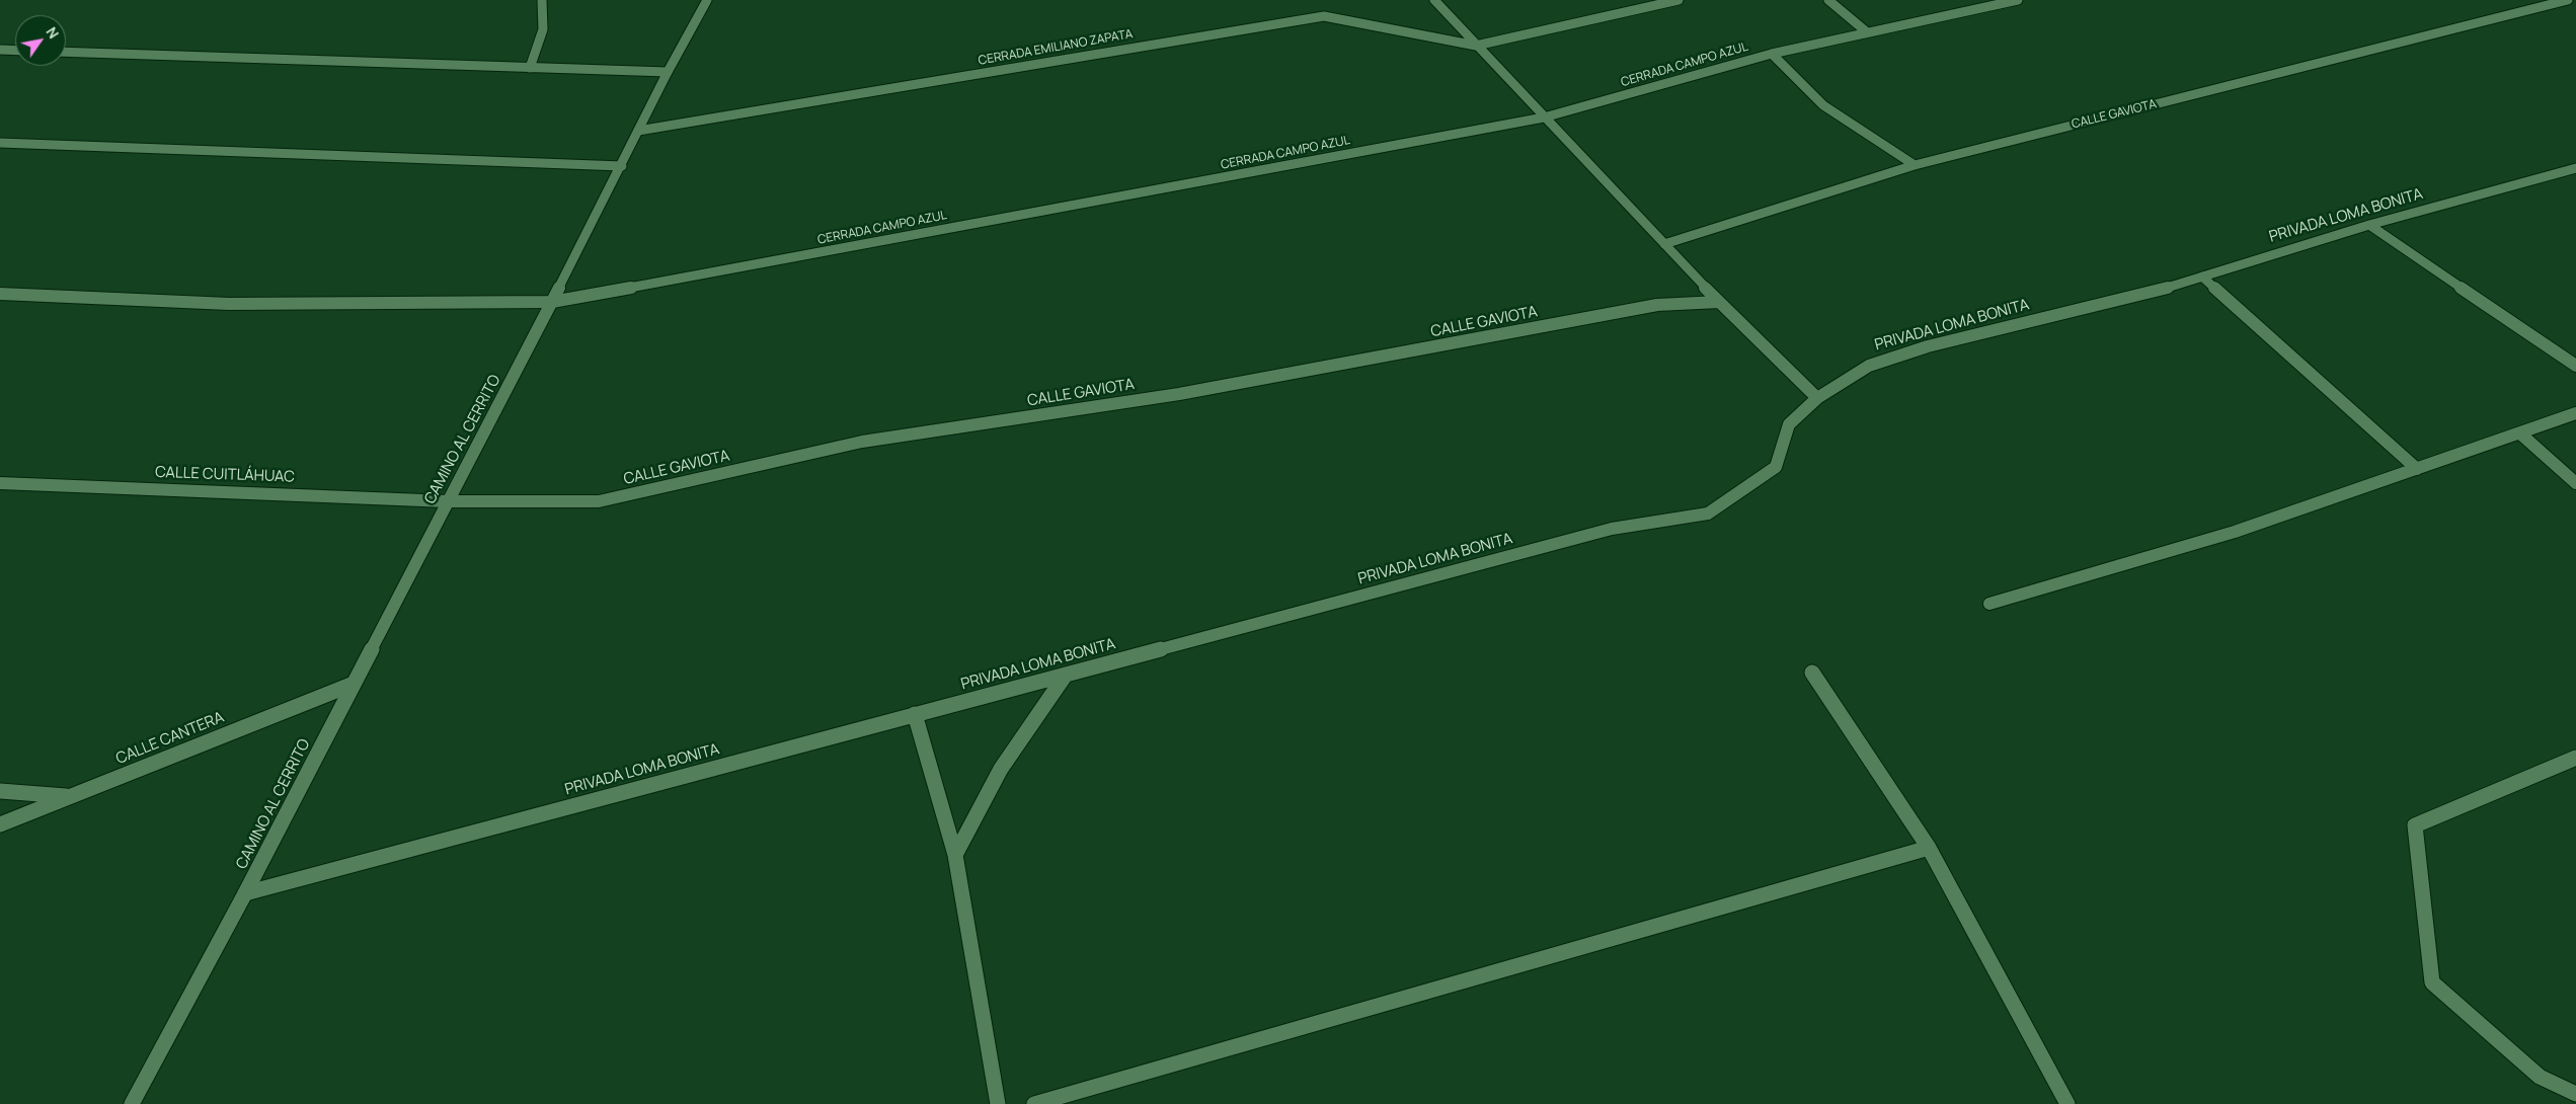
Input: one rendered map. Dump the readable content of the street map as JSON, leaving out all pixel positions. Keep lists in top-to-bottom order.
{
  "streets": {
    "street": [
      "CERRADA EMILIANO ZAPATA",
      "CERRADA CAMPO AZUL",
      "CALLE GAVIOTA",
      "PRIVADA LOMA BONITA",
      "CAMINO AL CERRITO",
      "CALLE CUITLÁHUAC",
      "CALLE CANTERA"
    ]
  },
  "crossings": [
    ["CERRADA EMILIANO ZAPATA", "CAMINO AL CERRITO"],
    ["CERRADA CAMPO AZUL", "CAMINO AL CERRITO"],
    ["CALLE GAVIOTA", "CAMINO AL CERRITO"],
    ["CALLE GAVIOTA", "CALLE CUITLÁHUAC"],
    ["PRIVADA LOMA BONITA", "CAMINO AL CERRITO"],
    ["CAMINO AL CERRITO", "CALLE CUITLÁHUAC"],
    ["CAMINO AL CERRITO", "CALLE CANTERA"]
  ],
  "north": "top right"
}
